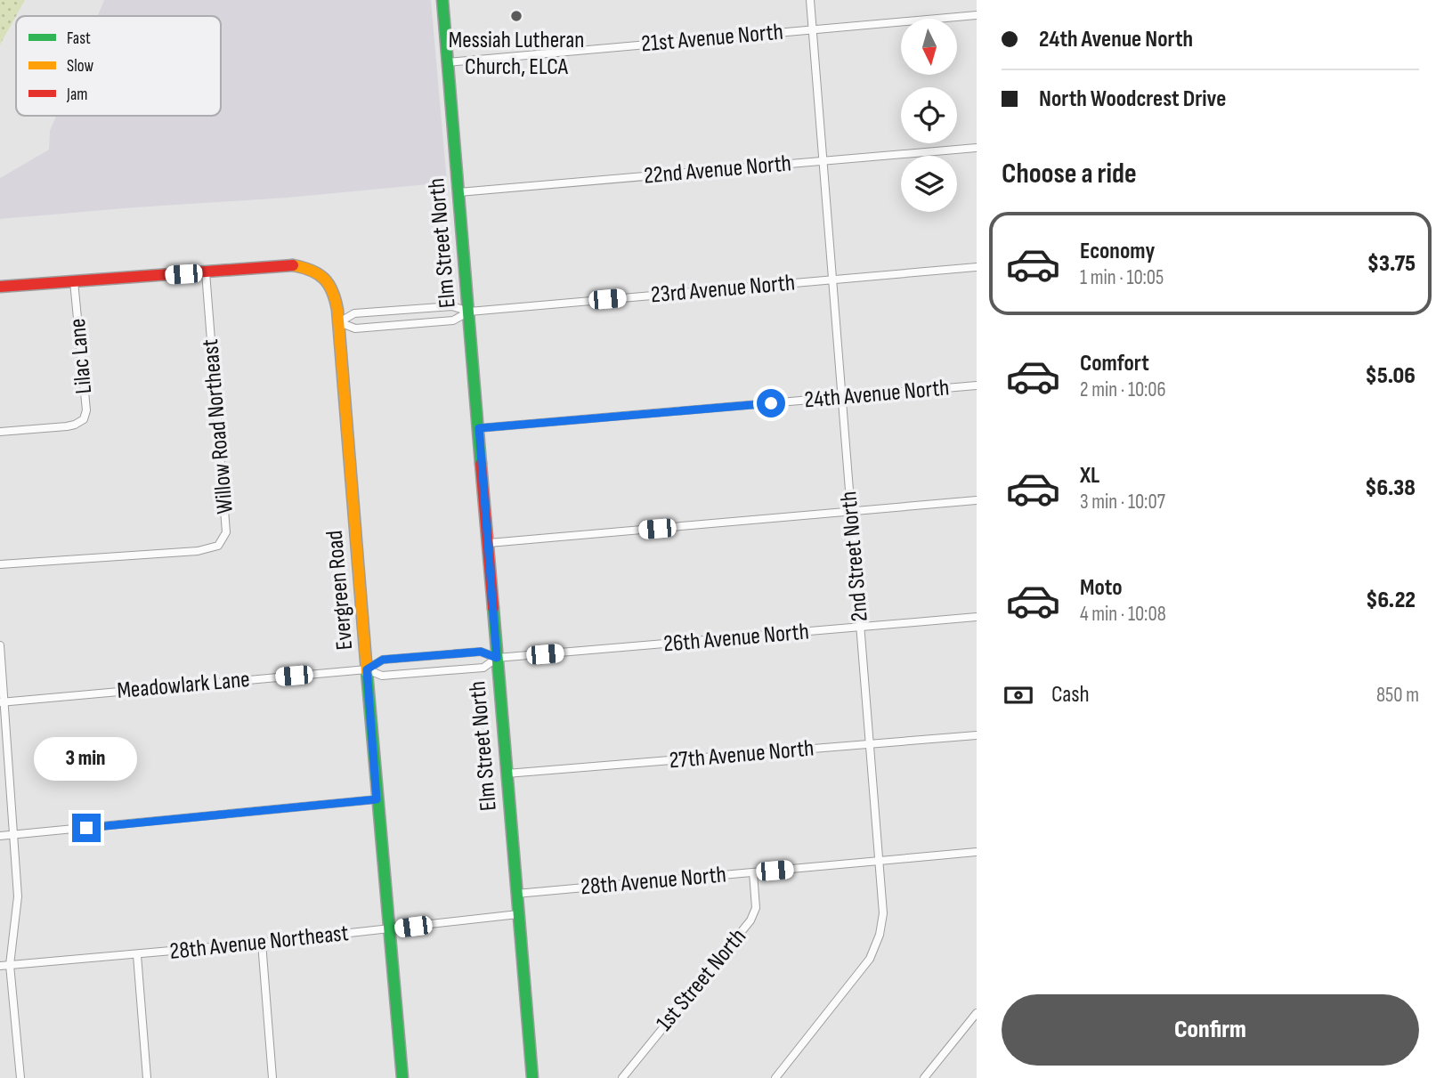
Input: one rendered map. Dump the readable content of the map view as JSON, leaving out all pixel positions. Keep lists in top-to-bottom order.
{
  "streets": {
    "street": [
      "21st Avenue North",
      "22nd Avenue North",
      "Elm Street North",
      "23rd Avenue North",
      "Lilac Lane",
      "24th Avenue North",
      "Willow Road Northeast",
      "2nd Street North",
      "Evergreen Road",
      "26th Avenue North",
      "Meadowlark Lane",
      "27th Avenue North",
      "28th Avenue North",
      "28th Avenue Northeast",
      "1st Street North"
    ]
  },
  "crossings": [
    ["21st Avenue North", "Elm Street North"],
    ["21st Avenue North", "2nd Street North"],
    ["22nd Avenue North", "Elm Street North"],
    ["22nd Avenue North", "2nd Street North"],
    ["Elm Street North", "23rd Avenue North"],
    ["Elm Street North", "24th Avenue North"],
    ["Elm Street North", "26th Avenue North"],
    ["Elm Street North", "Meadowlark Lane"],
    ["Elm Street North", "27th Avenue North"],
    ["Elm Street North", "28th Avenue North"],
    ["Elm Street North", "28th Avenue Northeast"],
    ["23rd Avenue North", "2nd Street North"],
    ["Lilac Lane", "Evergreen Road"],
    ["24th Avenue North", "2nd Street North"],
    ["Willow Road Northeast", "Evergreen Road"],
    ["2nd Street North", "26th Avenue North"],
    ["2nd Street North", "27th Avenue North"],
    ["2nd Street North", "28th Avenue North"],
    ["Evergreen Road", "Meadowlark Lane"],
    ["Evergreen Road", "28th Avenue Northeast"],
    ["26th Avenue North", "Meadowlark Lane"],
    ["28th Avenue North", "1st Street North"]
  ],
  "places": ["Messiah Lutheran Church, ELCA"],
  "legend": ["Fast", "Slow", "Jam"],
  "north": "bottom",
  "page": {
    "banner": ["24th Avenue North", "North Woodcrest Drive"],
    "heading": "Choose a ride",
    "list": [
      {
        "name": "Economy",
        "note": "1 min · 10:05",
        "value": "$3.75"
      },
      {
        "name": "Comfort",
        "note": "2 min · 10:06",
        "value": "$5.06"
      },
      {
        "name": "XL",
        "note": "3 min · 10:07",
        "value": "$6.38"
      },
      {
        "name": "Moto",
        "note": "4 min · 10:08",
        "value": "$6.22"
      }
    ],
    "pay": ["Cash", "850 m"],
    "bubble": "3 min",
    "buttons": "Confirm"
  }
}
